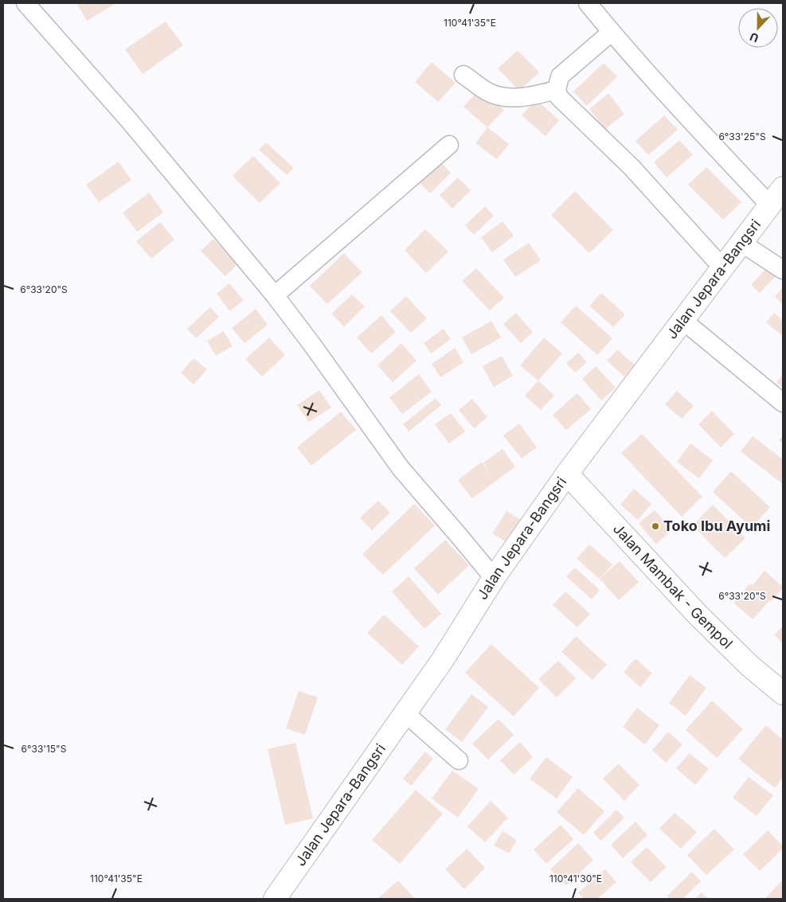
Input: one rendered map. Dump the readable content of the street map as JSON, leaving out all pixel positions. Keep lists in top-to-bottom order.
{
  "streets": {
    "main road": ["Jalan Jepara-Bangsri", "Jalan Mambak - Gempol"]
  },
  "crossings": [
    ["Jalan Jepara-Bangsri", "Jalan Mambak - Gempol"]
  ],
  "places": ["Toko Ibu Ayumi"],
  "north": "bottom",
  "coordinates": [
    "110°41'35\"E",
    "6°33'25\"S",
    "6°33'20\"S",
    "6°33'15\"S",
    "110°41'30\"E"
  ]
}
